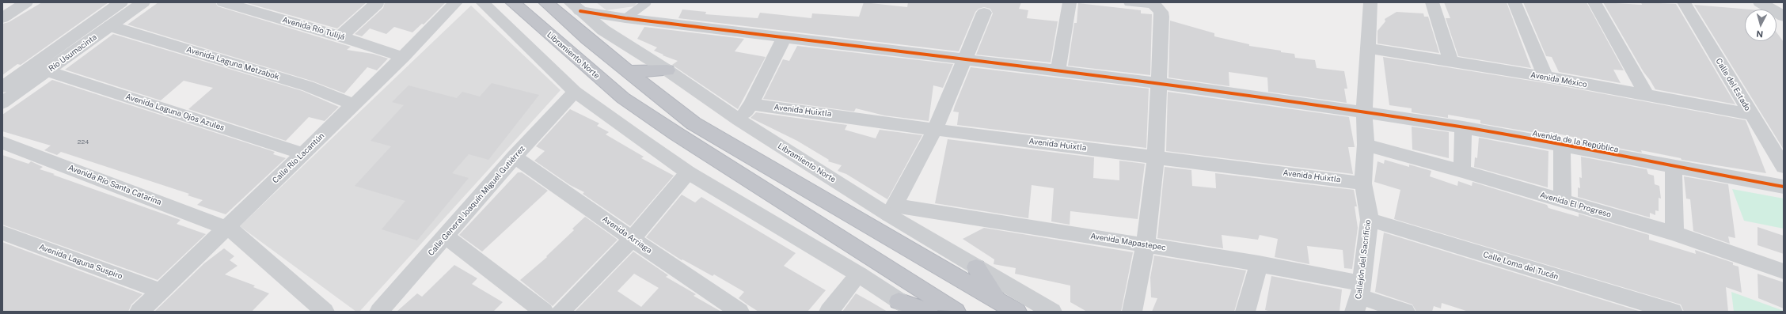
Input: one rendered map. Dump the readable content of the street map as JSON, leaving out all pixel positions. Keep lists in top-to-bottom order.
{
  "streets": {
    "highway": ["Libramiento Norte"],
    "street": [
      "Avenida Río Tulijá",
      "Río Usumacinta",
      "Avenida Laguna Metzabok",
      "Avenida México",
      "Calle del Estado",
      "Avenida Huixtla",
      "Avenida Laguna Ojos Azules",
      "Avenida de la República",
      "Calle Río Lacantún",
      "Avenida Río Santa Catarina",
      "Calle General Joaquín Miguel Gutiérrez",
      "Avenida El Progreso",
      "Avenida Arriaga",
      "Avenida Mapastepec",
      "Callejón del Sacrificio",
      "Avenida Laguna Suspiro",
      "Calle Loma del Tucán"
    ]
  },
  "crossings": [
    ["Avenida Río Tulijá", "Calle Río Lacantún"],
    ["Río Usumacinta", "Avenida Laguna Metzabok"],
    ["Río Usumacinta", "Avenida Laguna Ojos Azules"],
    ["Libramiento Norte", "Avenida de la República"],
    ["Libramiento Norte", "Avenida Mapastepec"],
    ["Avenida Laguna Metzabok", "Calle Río Lacantún"],
    ["Avenida México", "Calle del Estado"],
    ["Avenida México", "Callejón del Sacrificio"],
    ["Avenida Huixtla", "Callejón del Sacrificio"],
    ["Avenida Laguna Ojos Azules", "Calle Río Lacantún"],
    ["Avenida de la República", "Callejón del Sacrificio"],
    ["Calle Río Lacantún", "Avenida Río Santa Catarina"],
    ["Calle Río Lacantún", "Avenida Laguna Suspiro"],
    ["Calle General Joaquín Miguel Gutiérrez", "Avenida Arriaga"],
    ["Avenida El Progreso", "Callejón del Sacrificio"],
    ["Avenida Mapastepec", "Callejón del Sacrificio"],
    ["Callejón del Sacrificio", "Calle Loma del Tucán"]
  ],
  "house_numbers": ["224"],
  "north": "bottom"
}
